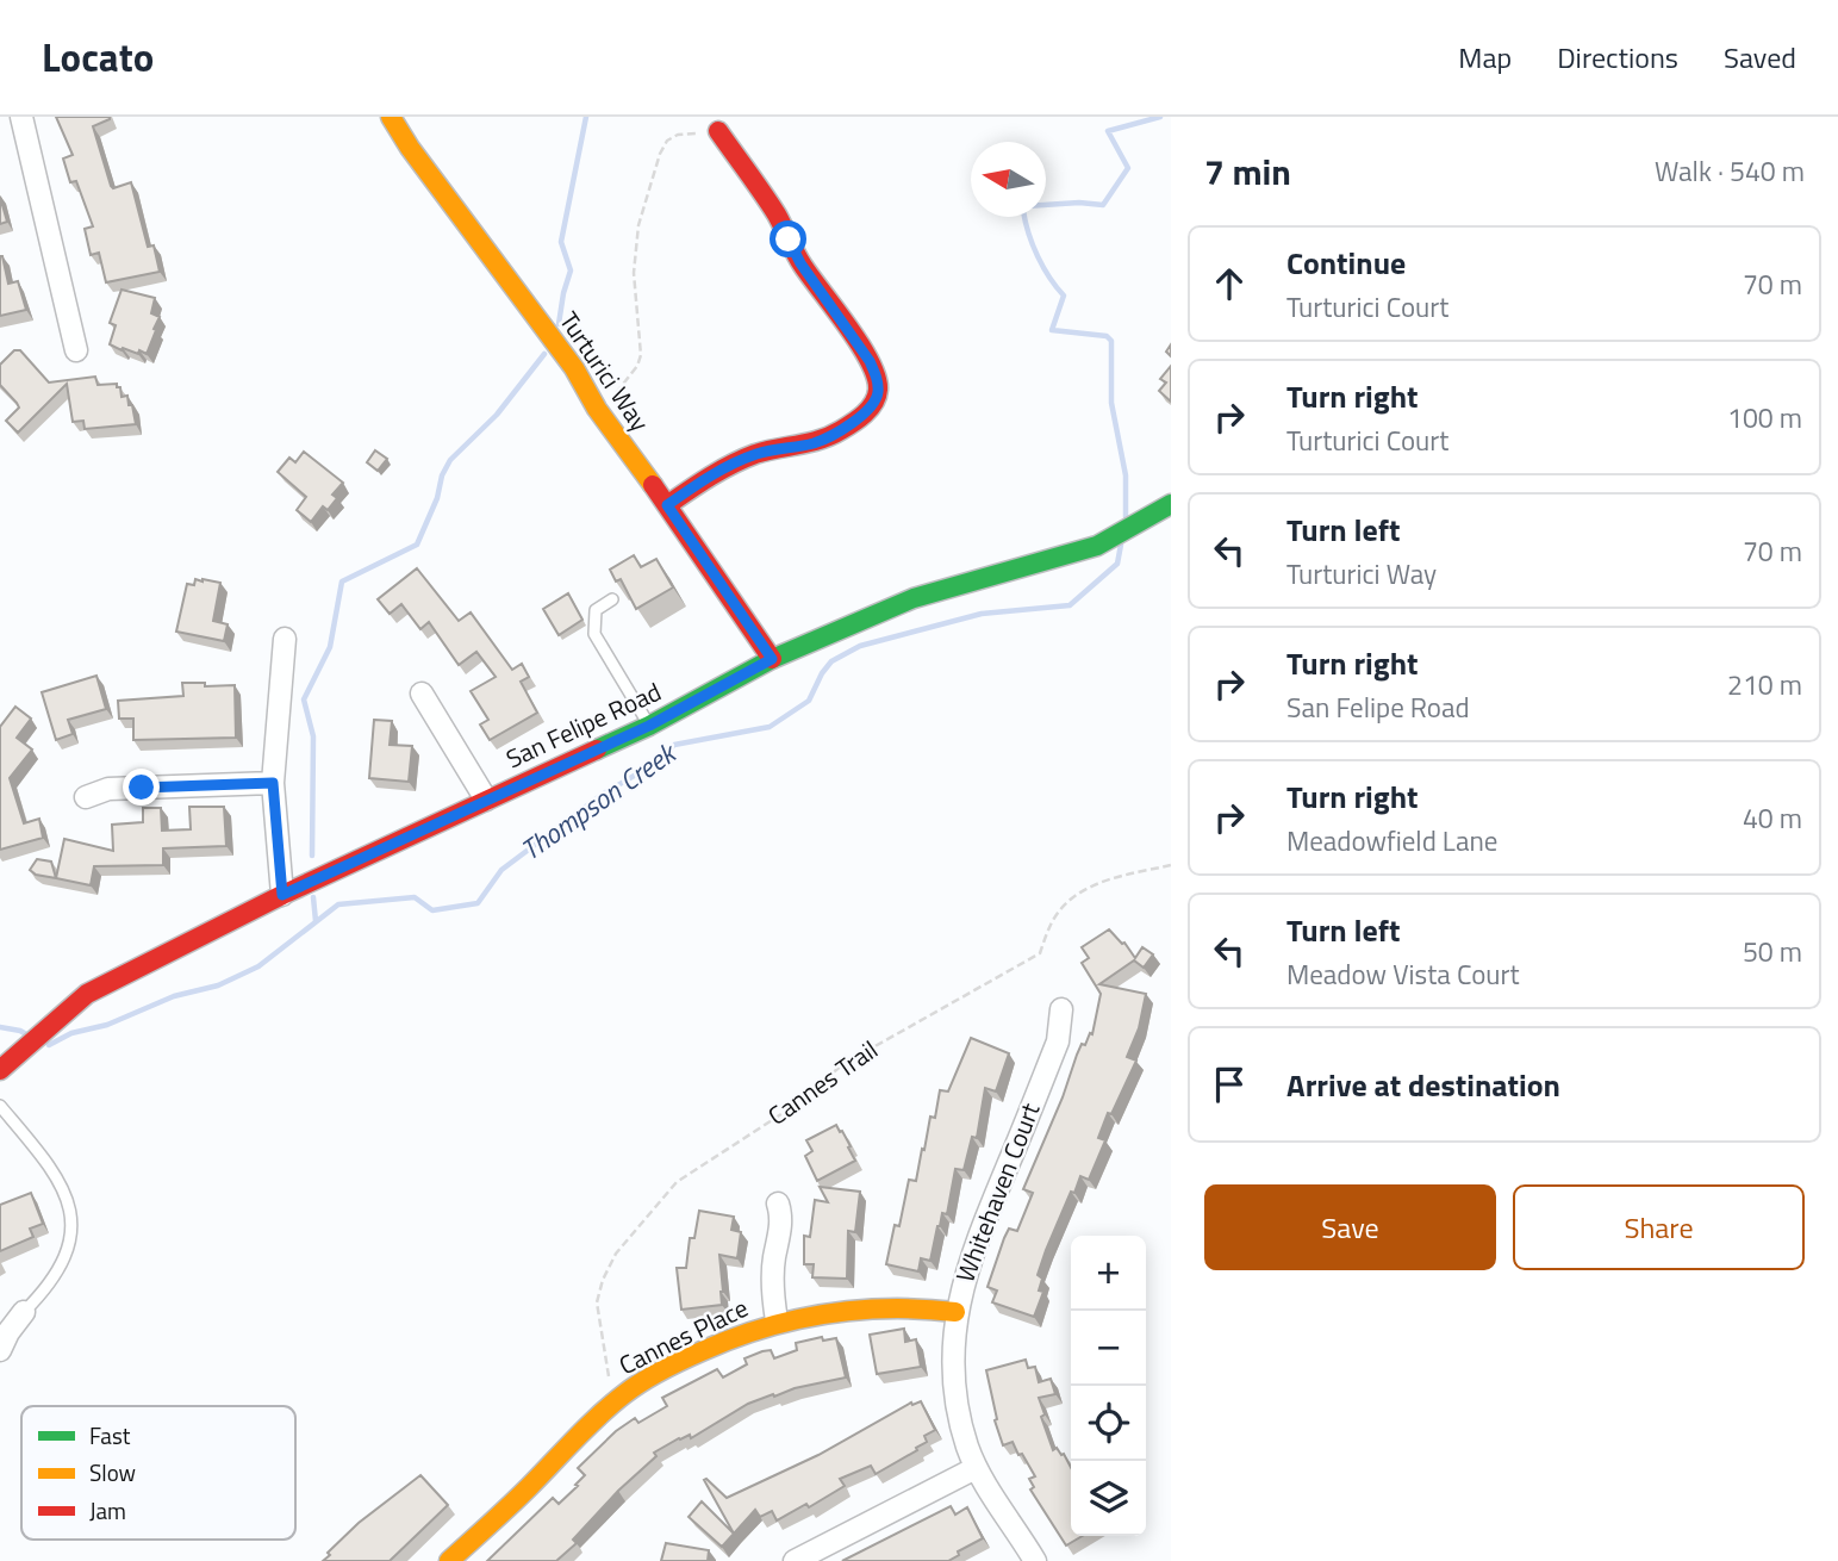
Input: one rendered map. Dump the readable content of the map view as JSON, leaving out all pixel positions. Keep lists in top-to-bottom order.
{
  "streets": {
    "street": [
      "Turturici Way",
      "San Felipe Road",
      "Whitehaven Court",
      "Cannes Place"
    ],
    "path": ["Cannes Trail"]
  },
  "crossings": [
    ["Turturici Way", "San Felipe Road"],
    ["Cannes Trail", "Cannes Place"],
    ["Whitehaven Court", "Cannes Place"]
  ],
  "water": ["Thompson Creek"],
  "legend": ["Fast", "Slow", "Jam"],
  "north": "left",
  "page": {
    "header": "Locato",
    "nav": ["Map", "Directions", "Saved"],
    "heading": ["7 min", "Walk · 540 m"],
    "list": [
      ["Continue", "Turturici Court", "70 m"],
      ["Turn right", "Turturici Court", "100 m"],
      ["Turn left", "Turturici Way", "70 m"],
      ["Turn right", "San Felipe Road", "210 m"],
      ["Turn right", "Meadowfield Lane", "40 m"],
      ["Turn left", "Meadow Vista Court", "50 m"],
      "Arrive at destination"
    ],
    "buttons": ["Save", "Share"],
    "map_buttons": ["+", "−"]
  }
}
